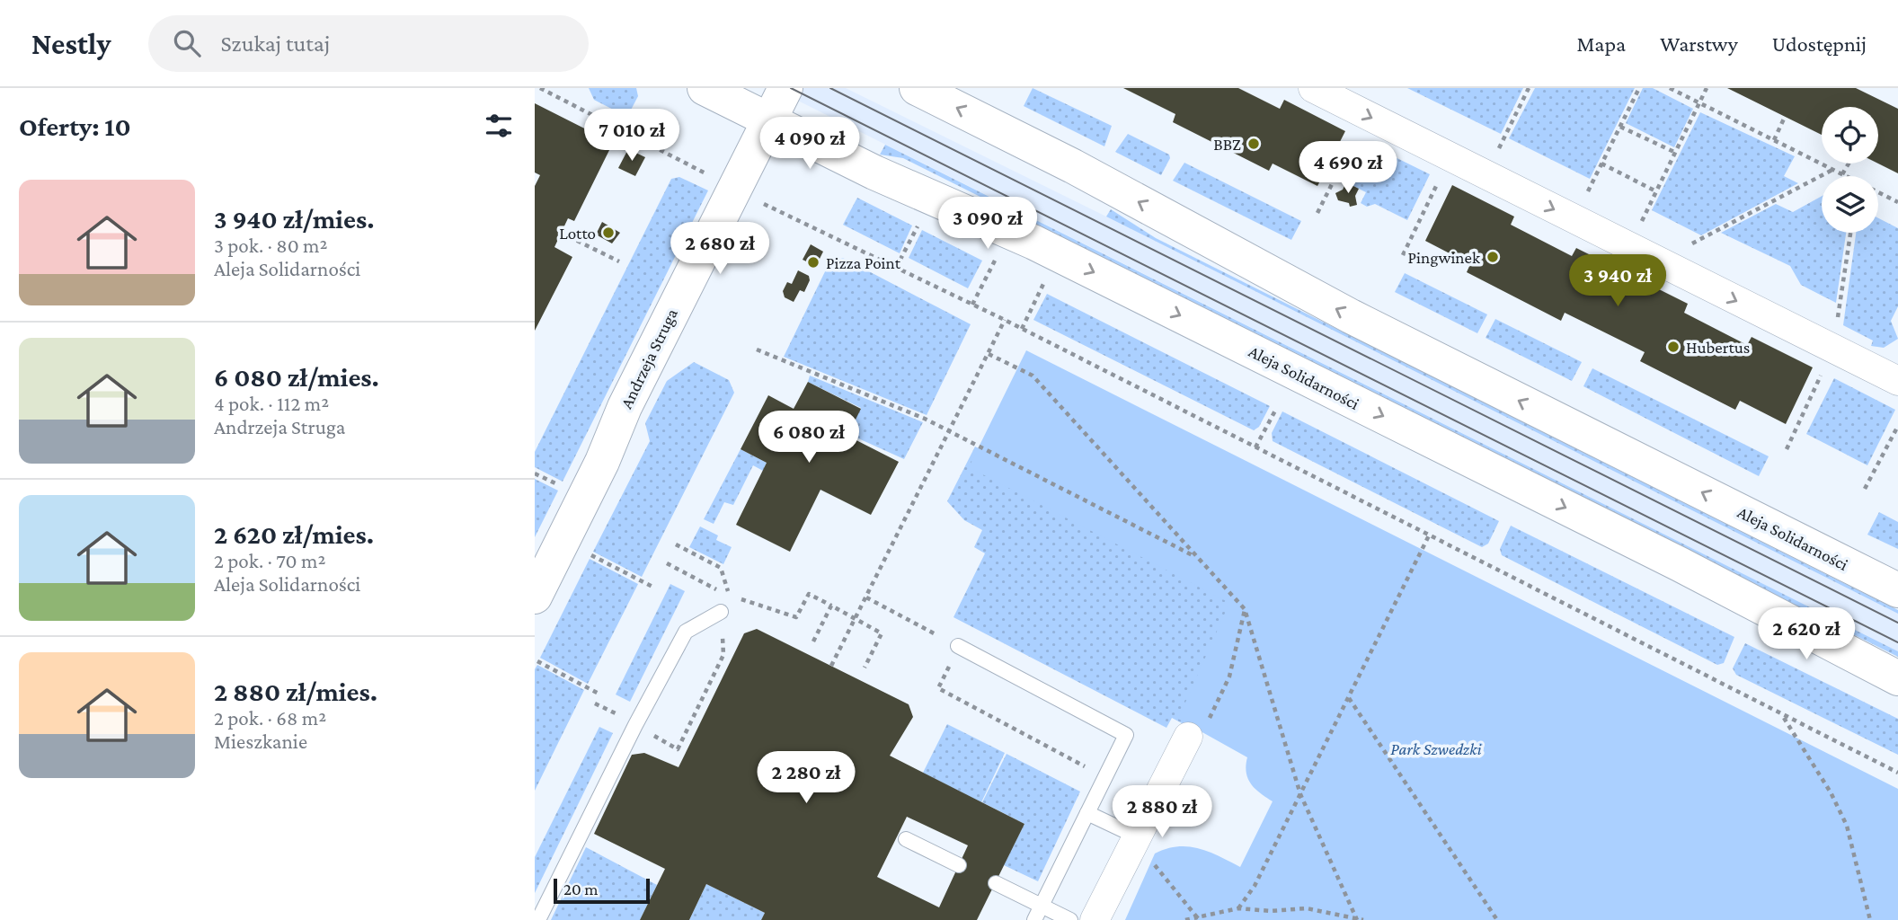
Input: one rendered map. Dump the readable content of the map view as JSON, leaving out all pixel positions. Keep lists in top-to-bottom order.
{
  "streets": {
    "street": ["Andrzeja Struga", "Aleja Solidarności"]
  },
  "crossings": [
    ["Andrzeja Struga", "Aleja Solidarności"]
  ],
  "parks": ["Park Szwedzki"],
  "places": [
    "BBZ",
    "Lotto",
    "Pingwinek",
    "Pizza Point",
    "Hubertus"
  ],
  "scale_bar": "20 m",
  "page": {
    "header": "Nestly",
    "search": "Szukaj tutaj",
    "nav": ["Mapa", "Warstwy", "Udostępnij"],
    "heading": "Oferty: 10",
    "price": [
      "7 010 zł",
      "4 090 zł",
      "4 690 zł",
      "3 090 zł",
      "2 680 zł",
      "3 940 zł",
      "6 080 zł",
      "2 620 zł",
      "2 280 zł",
      "2 880 zł"
    ],
    "list": [
      {
        "name": "3 940 zł/mies.",
        "note": "3 pok. · 80 m² · Aleja Solidarności"
      },
      {
        "name": "6 080 zł/mies.",
        "note": "4 pok. · 112 m² · Andrzeja Struga"
      },
      {
        "name": "2 620 zł/mies.",
        "note": "2 pok. · 70 m² · Aleja Solidarności"
      },
      {
        "name": "2 880 zł/mies.",
        "note": "2 pok. · 68 m² · Mieszkanie"
      }
    ],
    "scale": "20 m"
  }
}
